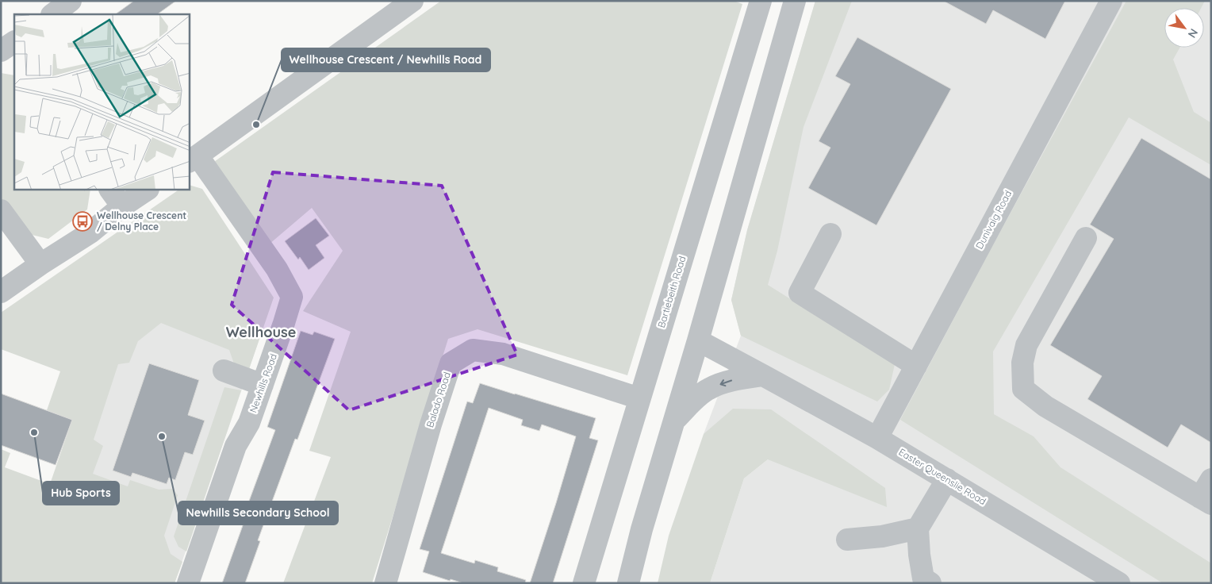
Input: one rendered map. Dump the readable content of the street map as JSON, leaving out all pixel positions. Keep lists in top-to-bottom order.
{
  "streets": {
    "street": [
      "Dunivaig Road",
      "Bartiebeith Road",
      "Newhills Road",
      "Balado Road",
      "Easter Queenslie Road"
    ]
  },
  "crossings": [
    ["Dunivaig Road", "Easter Queenslie Road"],
    ["Bartiebeith Road", "Balado Road"]
  ],
  "districts": ["Wellhouse"],
  "places": {
    "other": ["Wellhouse Crescent / Newhills Road", "Hub Sports", "Newhills Secondary School"],
    "bus stop": ["Wellhouse Crescent / Delny Place"]
  },
  "north": "bottom right"
}
